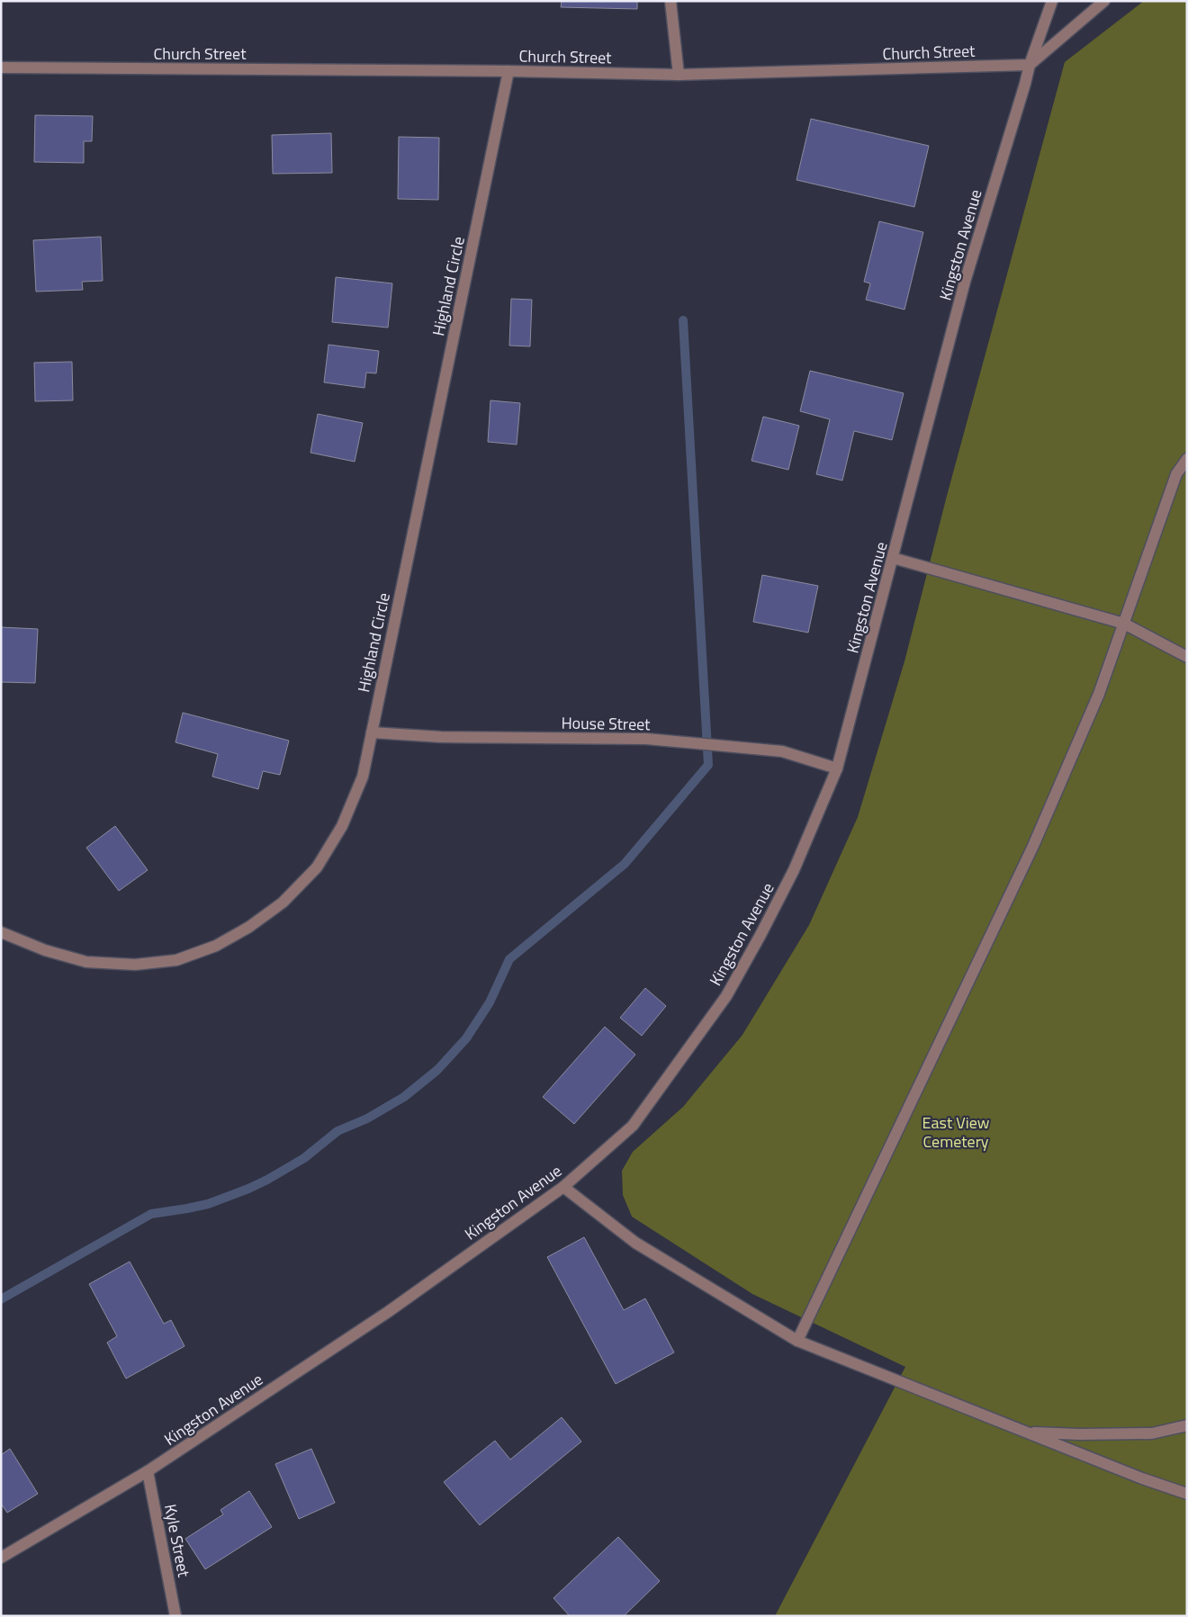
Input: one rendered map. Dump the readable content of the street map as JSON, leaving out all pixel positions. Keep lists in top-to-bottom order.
{
  "streets": {
    "street": [
      "Church Street",
      "Kingston Avenue",
      "Highland Circle",
      "House Street",
      "Kyle Street"
    ]
  },
  "crossings": [
    ["Church Street", "Kingston Avenue"],
    ["Church Street", "Highland Circle"],
    ["Kingston Avenue", "House Street"],
    ["Kingston Avenue", "Kyle Street"],
    ["Highland Circle", "House Street"]
  ],
  "parks": ["East View Cemetery"]
}
